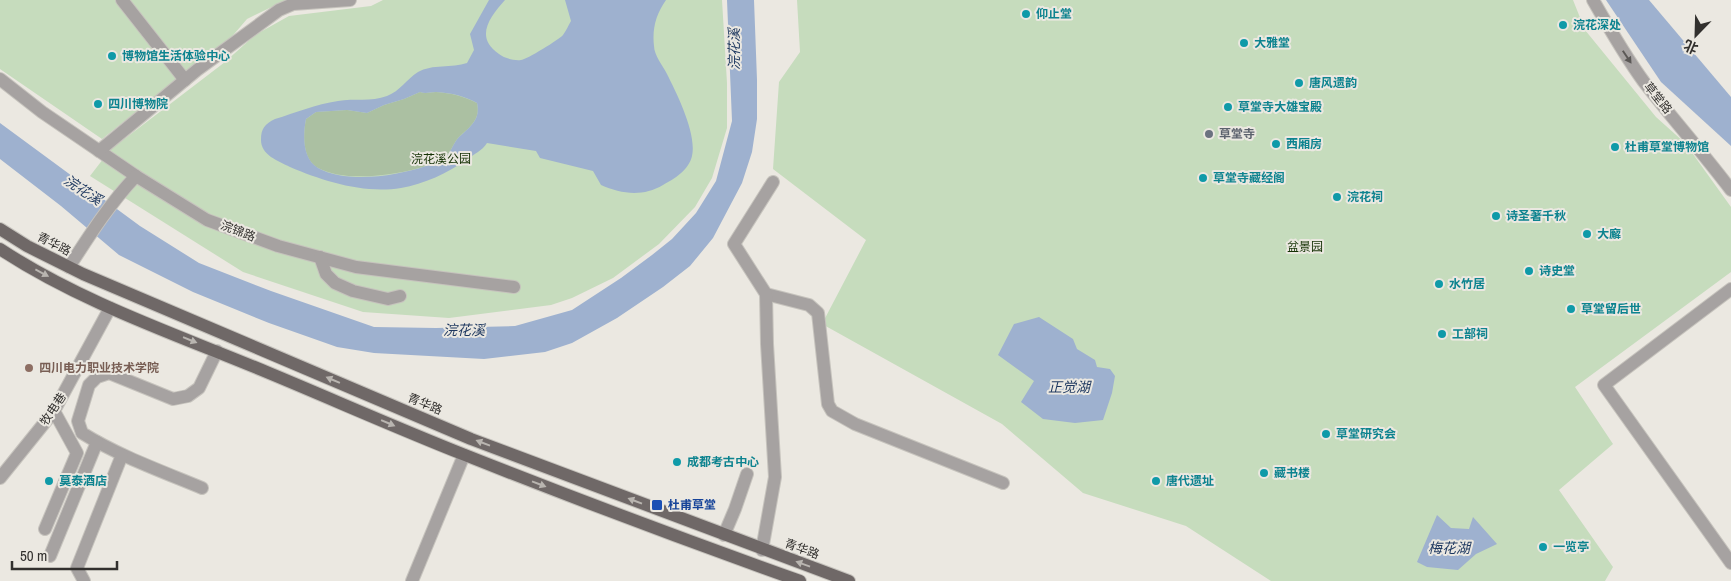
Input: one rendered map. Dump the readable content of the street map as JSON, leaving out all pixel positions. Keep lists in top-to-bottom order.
{
  "streets": {
    "main road": ["青华路"],
    "street": ["草堂路", "浣锦路", "牧电巷"]
  },
  "one_way": ["草堂路"],
  "water": ["浣花溪", "正觉湖", "梅花湖"],
  "parks": ["浣花溪公园", "盆景园"],
  "places": {
    "other": [
      "仰止堂",
      "浣花深处",
      "大雅堂",
      "博物馆生活体验中心",
      "唐风遗韵",
      "四川博物院",
      "草堂寺大雄宝殿",
      "草堂寺",
      "西厢房",
      "杜甫草堂博物馆",
      "草堂寺藏经阁",
      "浣花祠",
      "诗圣著千秋",
      "大廨",
      "诗史堂",
      "水竹居",
      "草堂留后世",
      "工部祠",
      "四川电力职业技术学院",
      "草堂研究会",
      "成都考古中心",
      "藏书楼",
      "莫泰酒店",
      "唐代遗址",
      "一览亭"
    ],
    "transit": ["杜甫草堂"]
  },
  "scale_bar": "50 m",
  "north": "bottom left"
}
